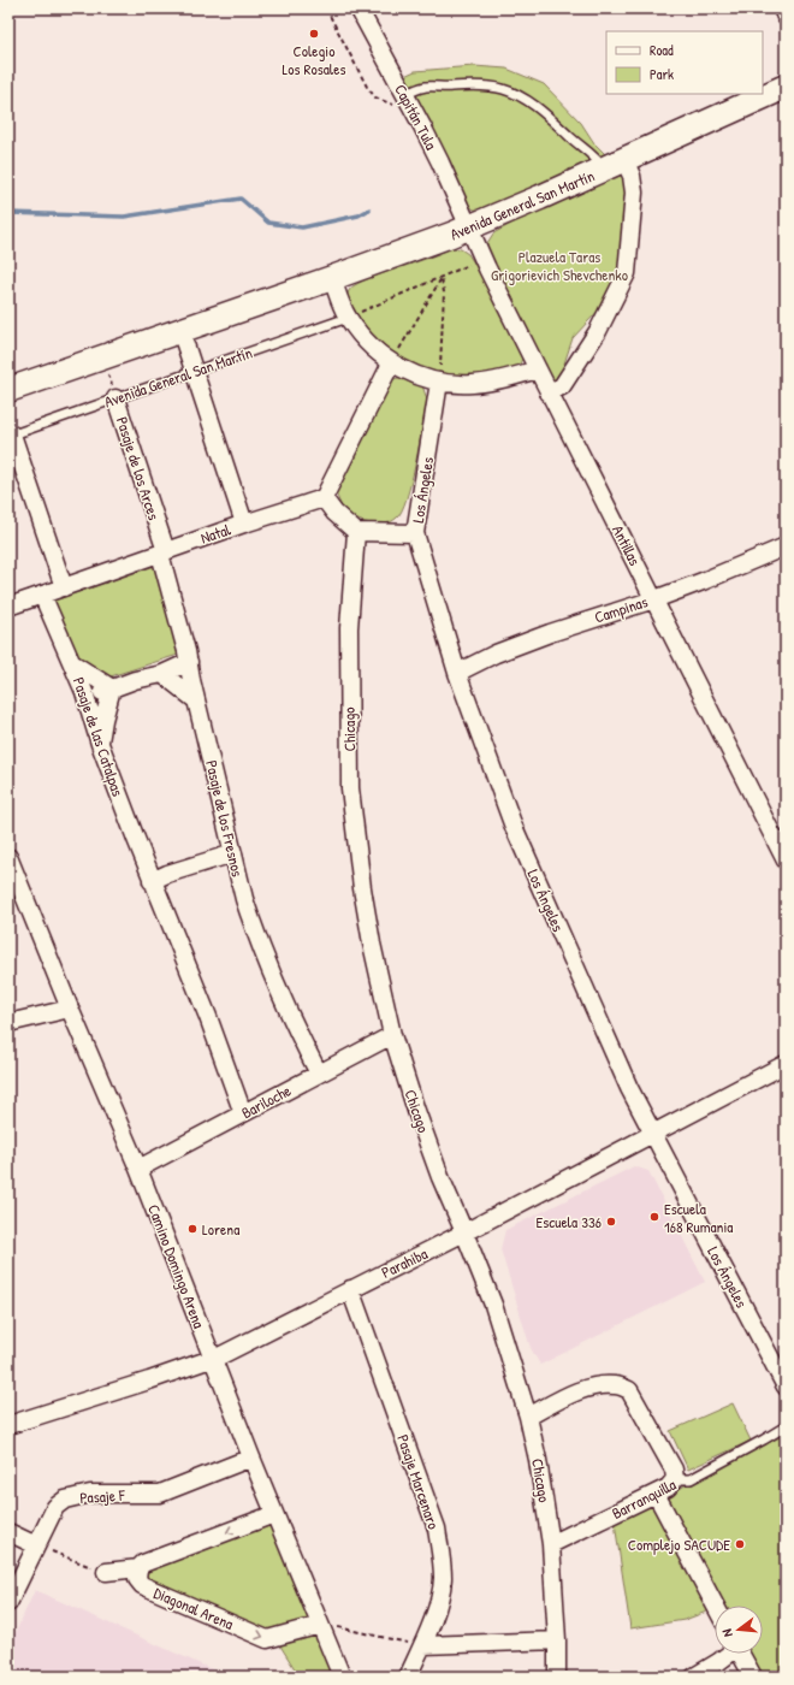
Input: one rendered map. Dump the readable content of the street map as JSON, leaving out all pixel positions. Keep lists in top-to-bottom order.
{
  "streets": {
    "main road": ["Avenida General San Martín"],
    "street": [
      "Capitán Tula",
      "Pasaje de los Arces",
      "Los Ángeles",
      "Natal",
      "Antillas",
      "Campinas",
      "Chicago",
      "Pasaje de las Catalpas",
      "Pasaje de los Fresnos",
      "Bariloche",
      "Parahiba",
      "Camino Domingo Arena",
      "Pasaje Marcenaro",
      "Pasaje F",
      "Barranquilla",
      "Diagonal Arena"
    ]
  },
  "crossings": [
    ["Capitán Tula", "Avenida General San Martín"],
    ["Capitán Tula", "Antillas"],
    ["Avenida General San Martín", "Pasaje de los Arces"],
    ["Avenida General San Martín", "Antillas"],
    ["Pasaje de los Arces", "Natal"],
    ["Pasaje de los Arces", "Pasaje de los Fresnos"],
    ["Los Ángeles", "Campinas"],
    ["Los Ángeles", "Parahiba"],
    ["Natal", "Pasaje de las Catalpas"],
    ["Natal", "Pasaje de los Fresnos"],
    ["Antillas", "Campinas"],
    ["Chicago", "Bariloche"],
    ["Chicago", "Parahiba"],
    ["Chicago", "Barranquilla"],
    ["Pasaje de las Catalpas", "Bariloche"],
    ["Pasaje de los Fresnos", "Bariloche"],
    ["Bariloche", "Camino Domingo Arena"],
    ["Parahiba", "Camino Domingo Arena"],
    ["Parahiba", "Pasaje Marcenaro"],
    ["Camino Domingo Arena", "Pasaje F"],
    ["Camino Domingo Arena", "Diagonal Arena"]
  ],
  "one_way": ["Diagonal Arena"],
  "parks": ["Plazuela Taras Grigorievich Shevchenko"],
  "places": [
    "Colegio Los Rosales",
    "Escuela 168 Rumania",
    "Escuela 336",
    "Lorena",
    "Complejo SACUDE"
  ],
  "legend": ["Road", "Park"],
  "north": "left"
}
